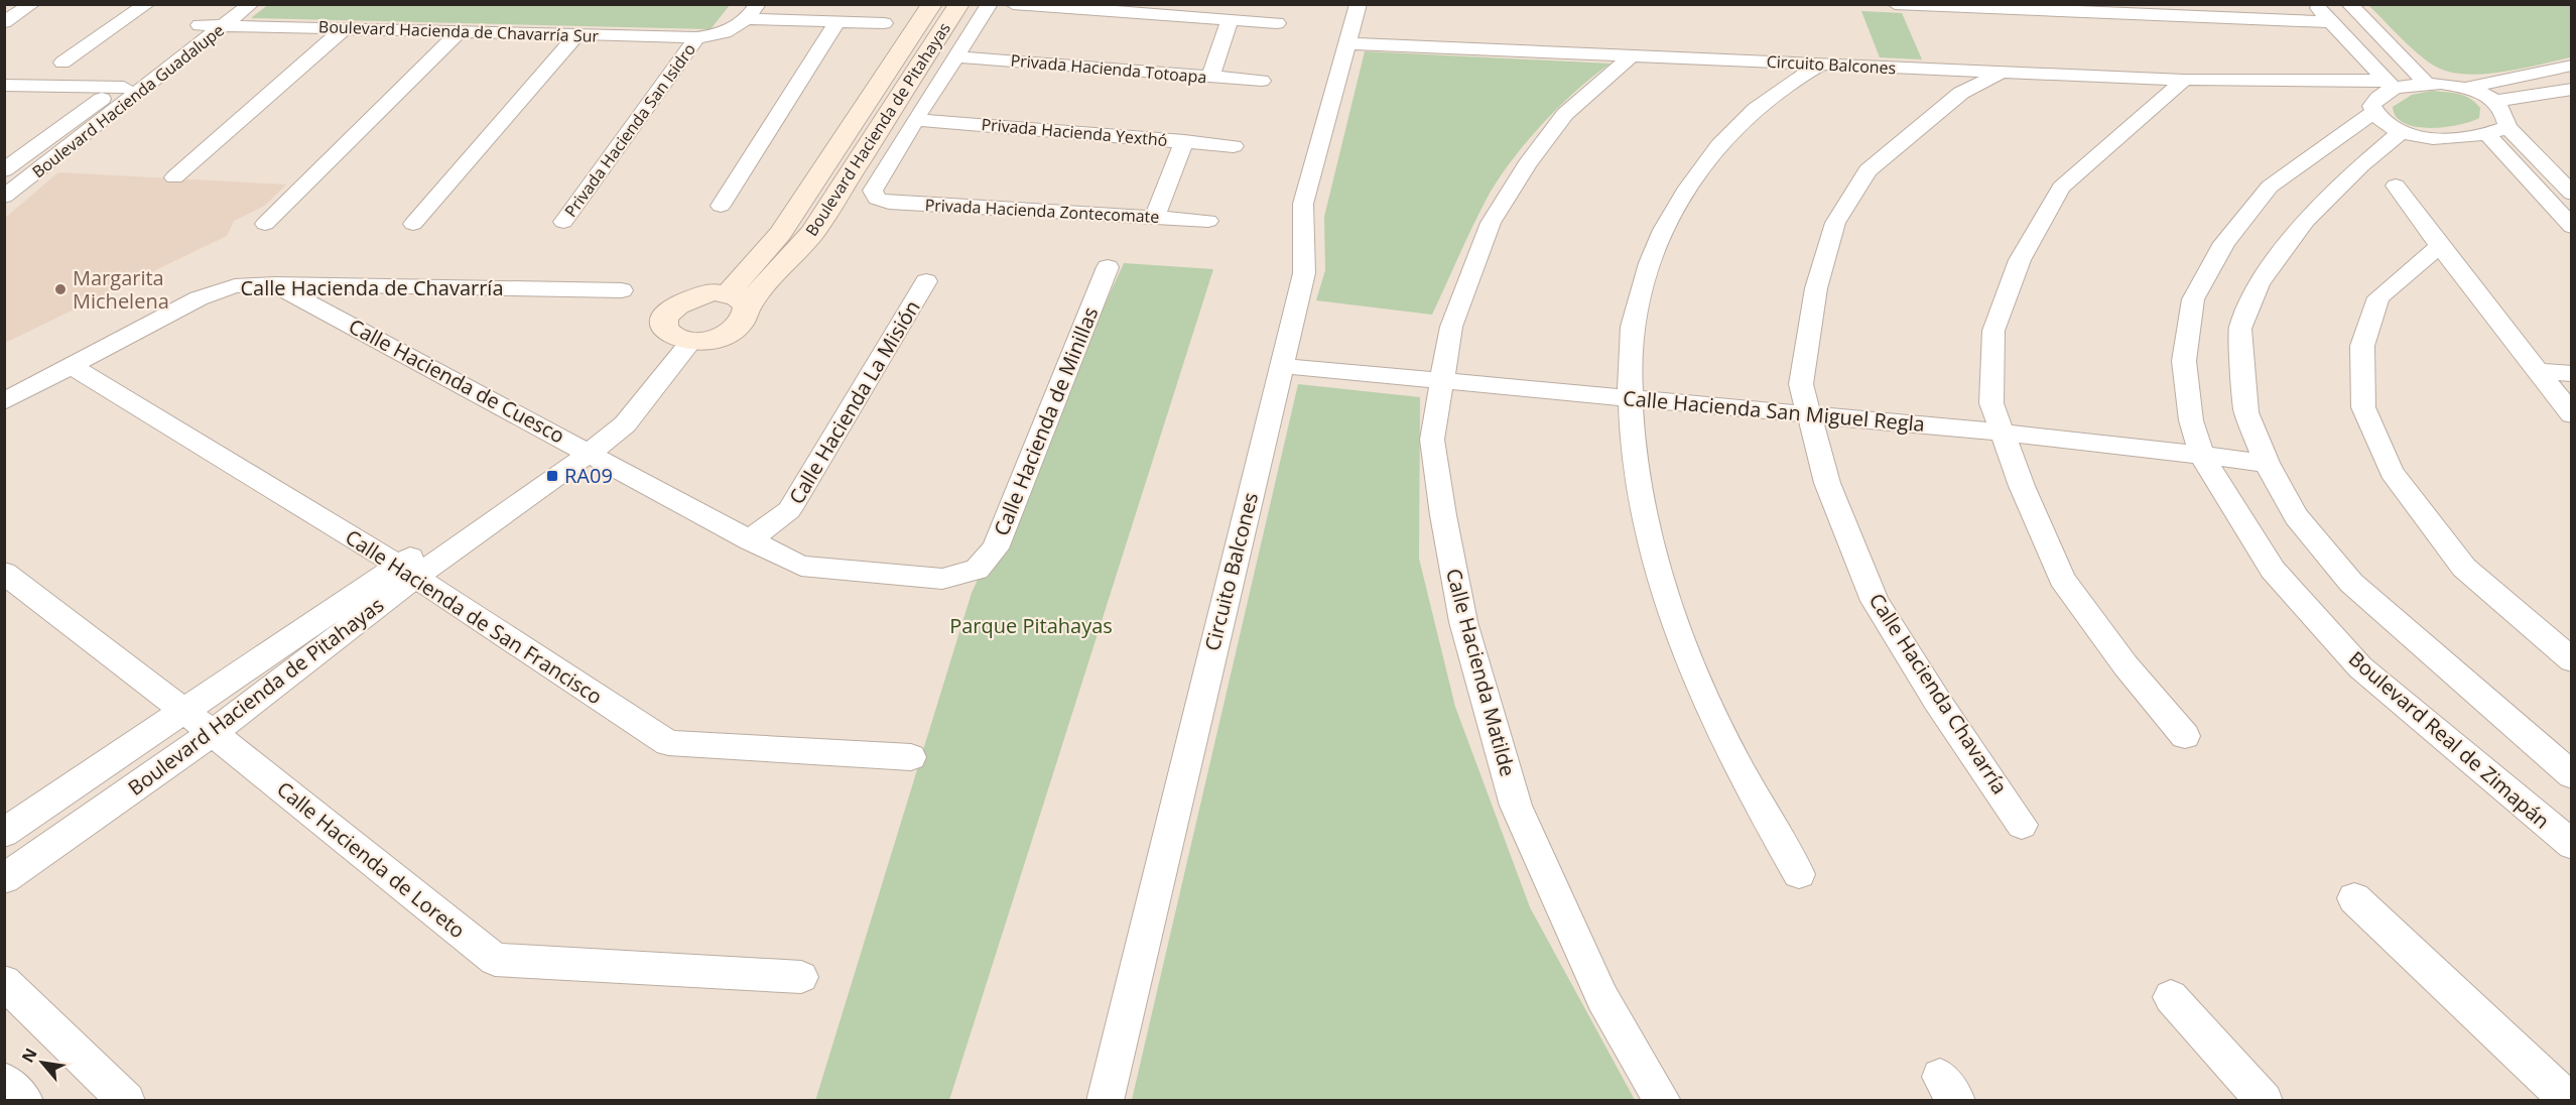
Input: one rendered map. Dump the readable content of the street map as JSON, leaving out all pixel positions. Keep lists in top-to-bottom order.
{
  "streets": {
    "street": [
      "Boulevard Hacienda de Chavarría Sur",
      "Circuito Balcones",
      "Privada Hacienda Totoapa",
      "Boulevard Hacienda Guadalupe",
      "Boulevard Hacienda de Pitahayas",
      "Privada Hacienda San Isidro",
      "Privada Hacienda Yexthó",
      "Privada Hacienda Zontecomate",
      "Calle Hacienda de Chavarría",
      "Calle Hacienda de Cuesco",
      "Calle Hacienda La Misión",
      "Calle Hacienda San Miguel Regla",
      "Calle Hacienda de Minillas",
      "Calle Hacienda de San Francisco",
      "Calle Hacienda Matilde",
      "Calle Hacienda Chavarría",
      "Boulevard Real de Zimapán",
      "Calle Hacienda de Loreto"
    ]
  },
  "crossings": [
    ["Boulevard Hacienda de Chavarría Sur", "Boulevard Hacienda Guadalupe"],
    ["Boulevard Hacienda de Chavarría Sur", "Privada Hacienda San Isidro"],
    ["Circuito Balcones", "Calle Hacienda San Miguel Regla"],
    ["Circuito Balcones", "Calle Hacienda Matilde"],
    ["Circuito Balcones", "Calle Hacienda Chavarría"],
    ["Circuito Balcones", "Boulevard Real de Zimapán"],
    ["Boulevard Hacienda de Pitahayas", "Calle Hacienda de Cuesco"],
    ["Boulevard Hacienda de Pitahayas", "Calle Hacienda de San Francisco"],
    ["Boulevard Hacienda de Pitahayas", "Calle Hacienda de Loreto"],
    ["Privada Hacienda Yexthó", "Privada Hacienda Zontecomate"],
    ["Calle Hacienda de Chavarría", "Calle Hacienda de Cuesco"],
    ["Calle Hacienda de Chavarría", "Calle Hacienda de San Francisco"],
    ["Calle Hacienda de Cuesco", "Calle Hacienda La Misión"],
    ["Calle Hacienda de Cuesco", "Calle Hacienda de Minillas"],
    ["Calle Hacienda San Miguel Regla", "Calle Hacienda Matilde"],
    ["Calle Hacienda San Miguel Regla", "Calle Hacienda Chavarría"],
    ["Calle Hacienda San Miguel Regla", "Boulevard Real de Zimapán"]
  ],
  "parks": ["Parque Pitahayas"],
  "places": {
    "other": ["Margarita Michelena"],
    "transit": ["RA09"]
  },
  "north": "top left"
}
